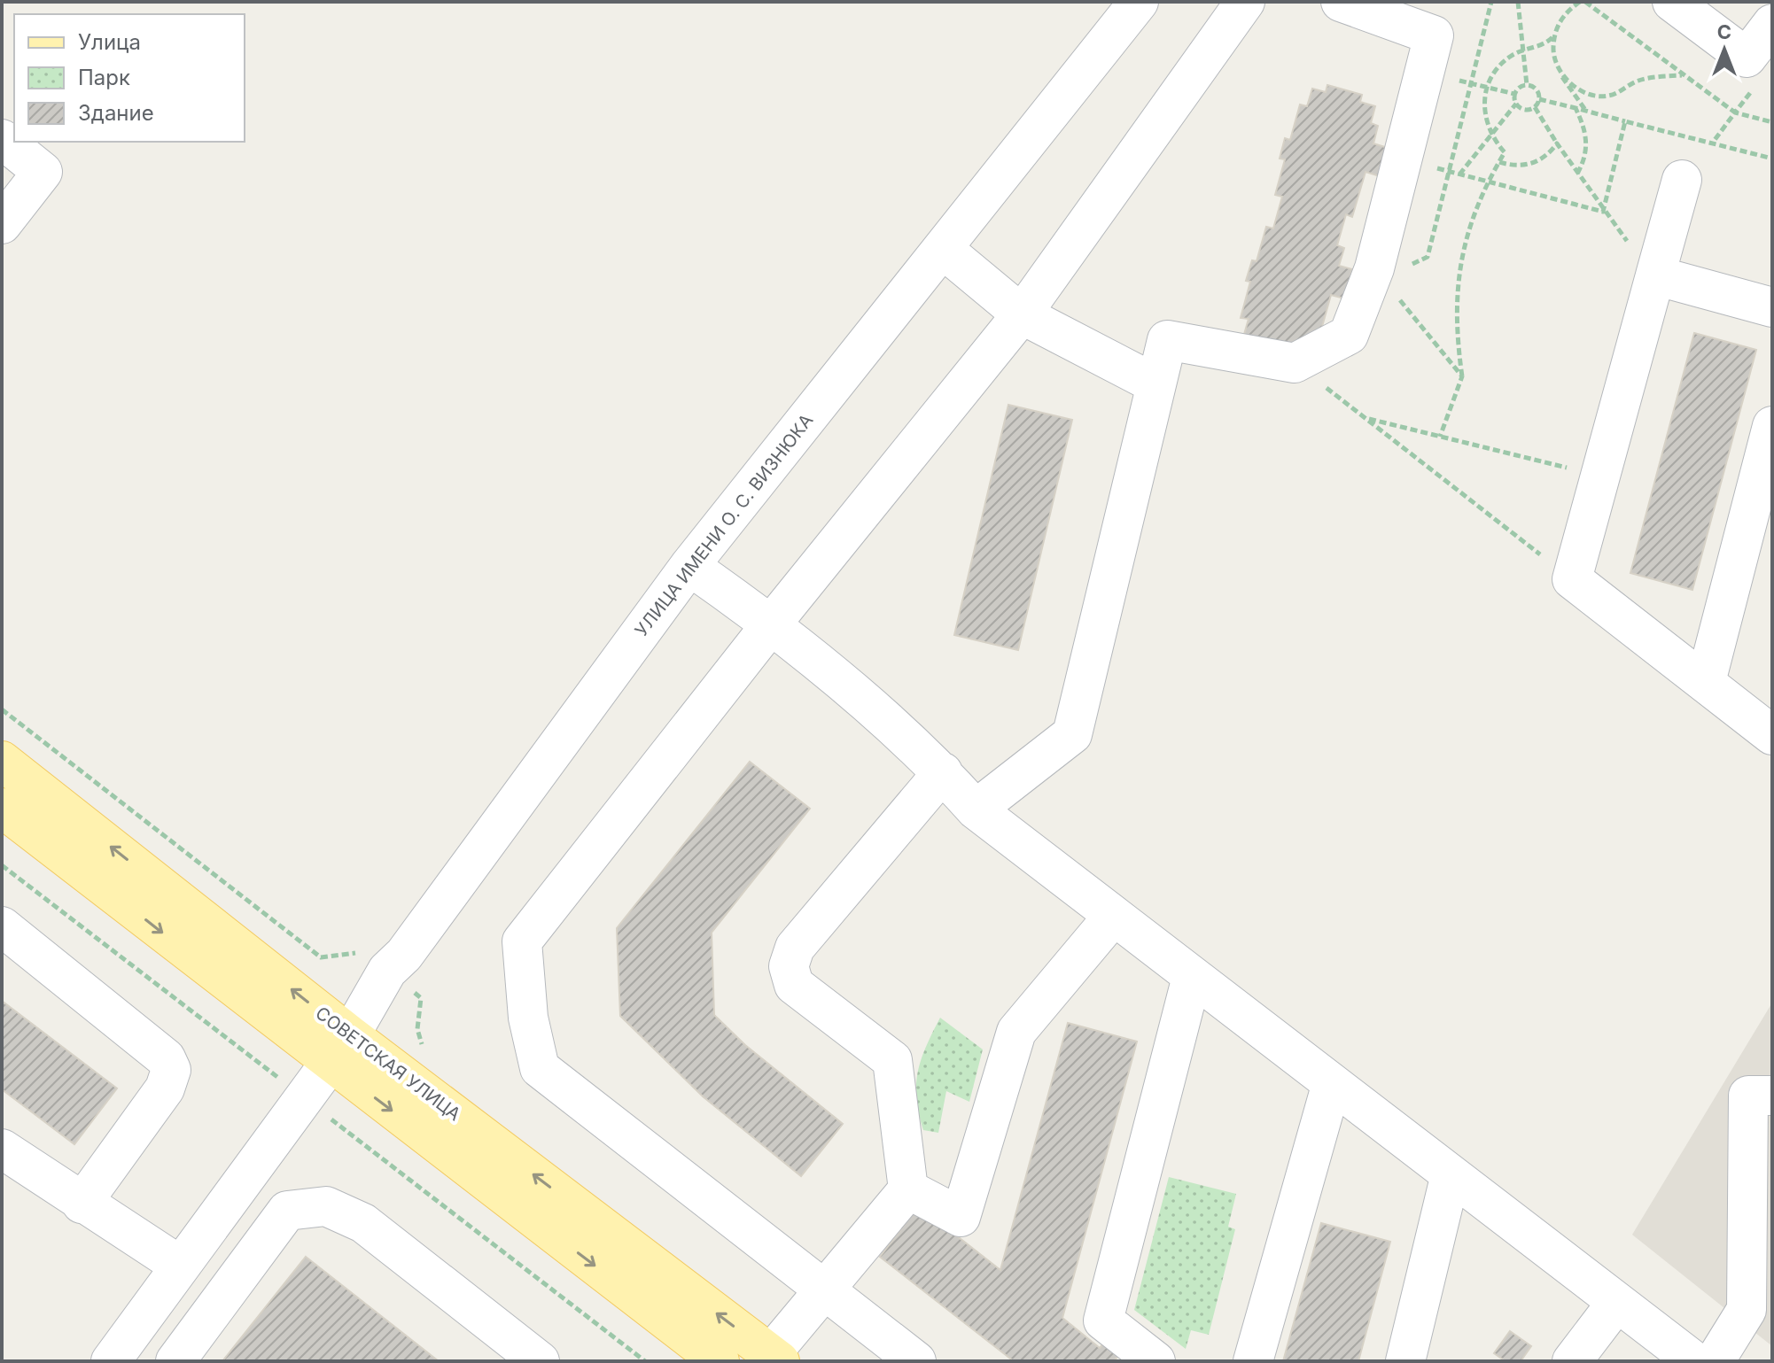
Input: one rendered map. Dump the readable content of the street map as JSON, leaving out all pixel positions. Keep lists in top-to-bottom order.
{
  "streets": {
    "main road": ["СОВЕТСКАЯ УЛИЦА"],
    "street": ["УЛИЦА ИМЕНИ О. С. ВИЗНЮКА"]
  },
  "crossings": [
    ["УЛИЦА ИМЕНИ О. С. ВИЗНЮКА", "СОВЕТСКАЯ УЛИЦА"]
  ],
  "legend": ["Улица", "Парк", "Здание"],
  "north": "top"
}
